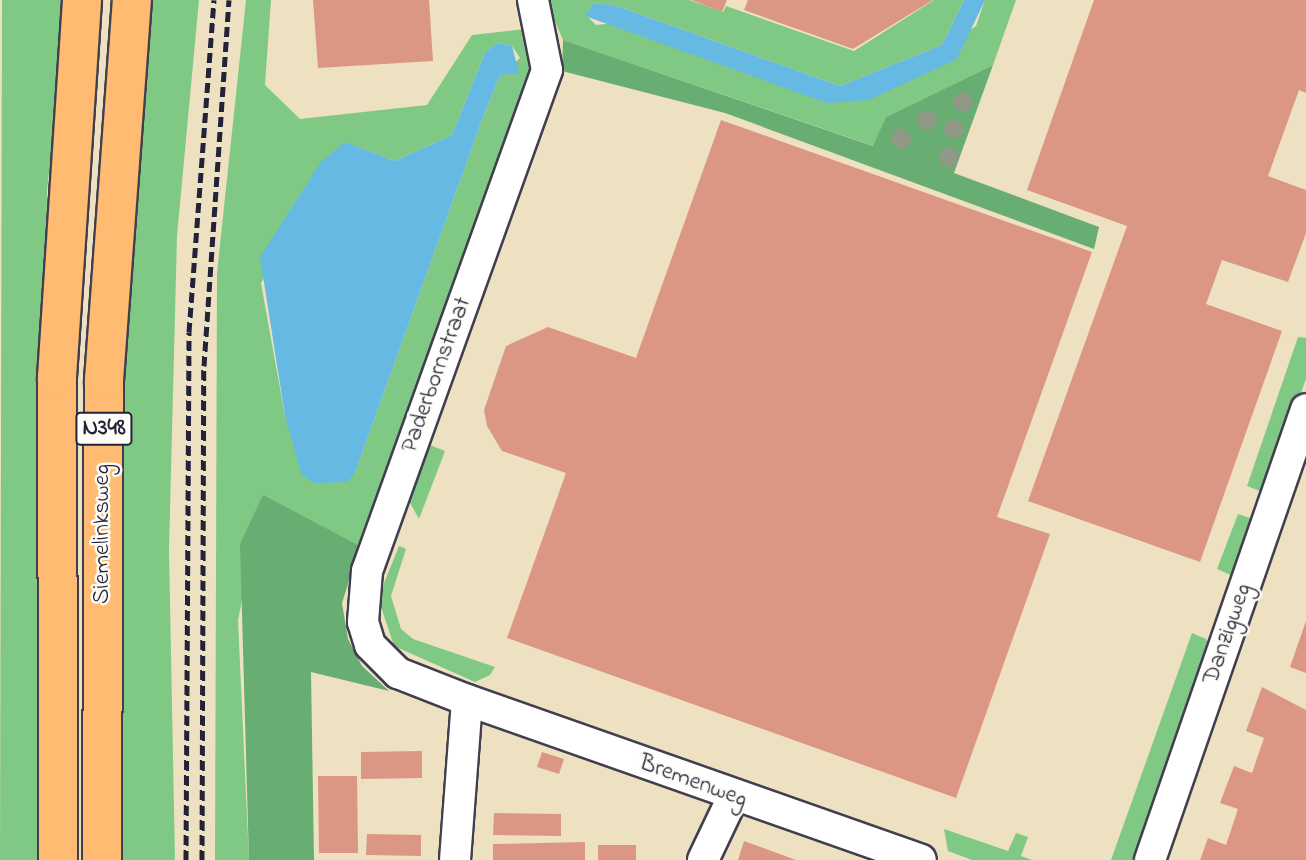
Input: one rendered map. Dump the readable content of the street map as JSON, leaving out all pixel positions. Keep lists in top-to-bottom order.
{
  "streets": {
    "main road": ["N348", "Siemelinksweg"],
    "street": ["Paderbornstraat", "Danzigweg", "Bremenweg"]
  },
  "crossings": [
    ["Paderbornstraat", "Bremenweg"]
  ]
}
